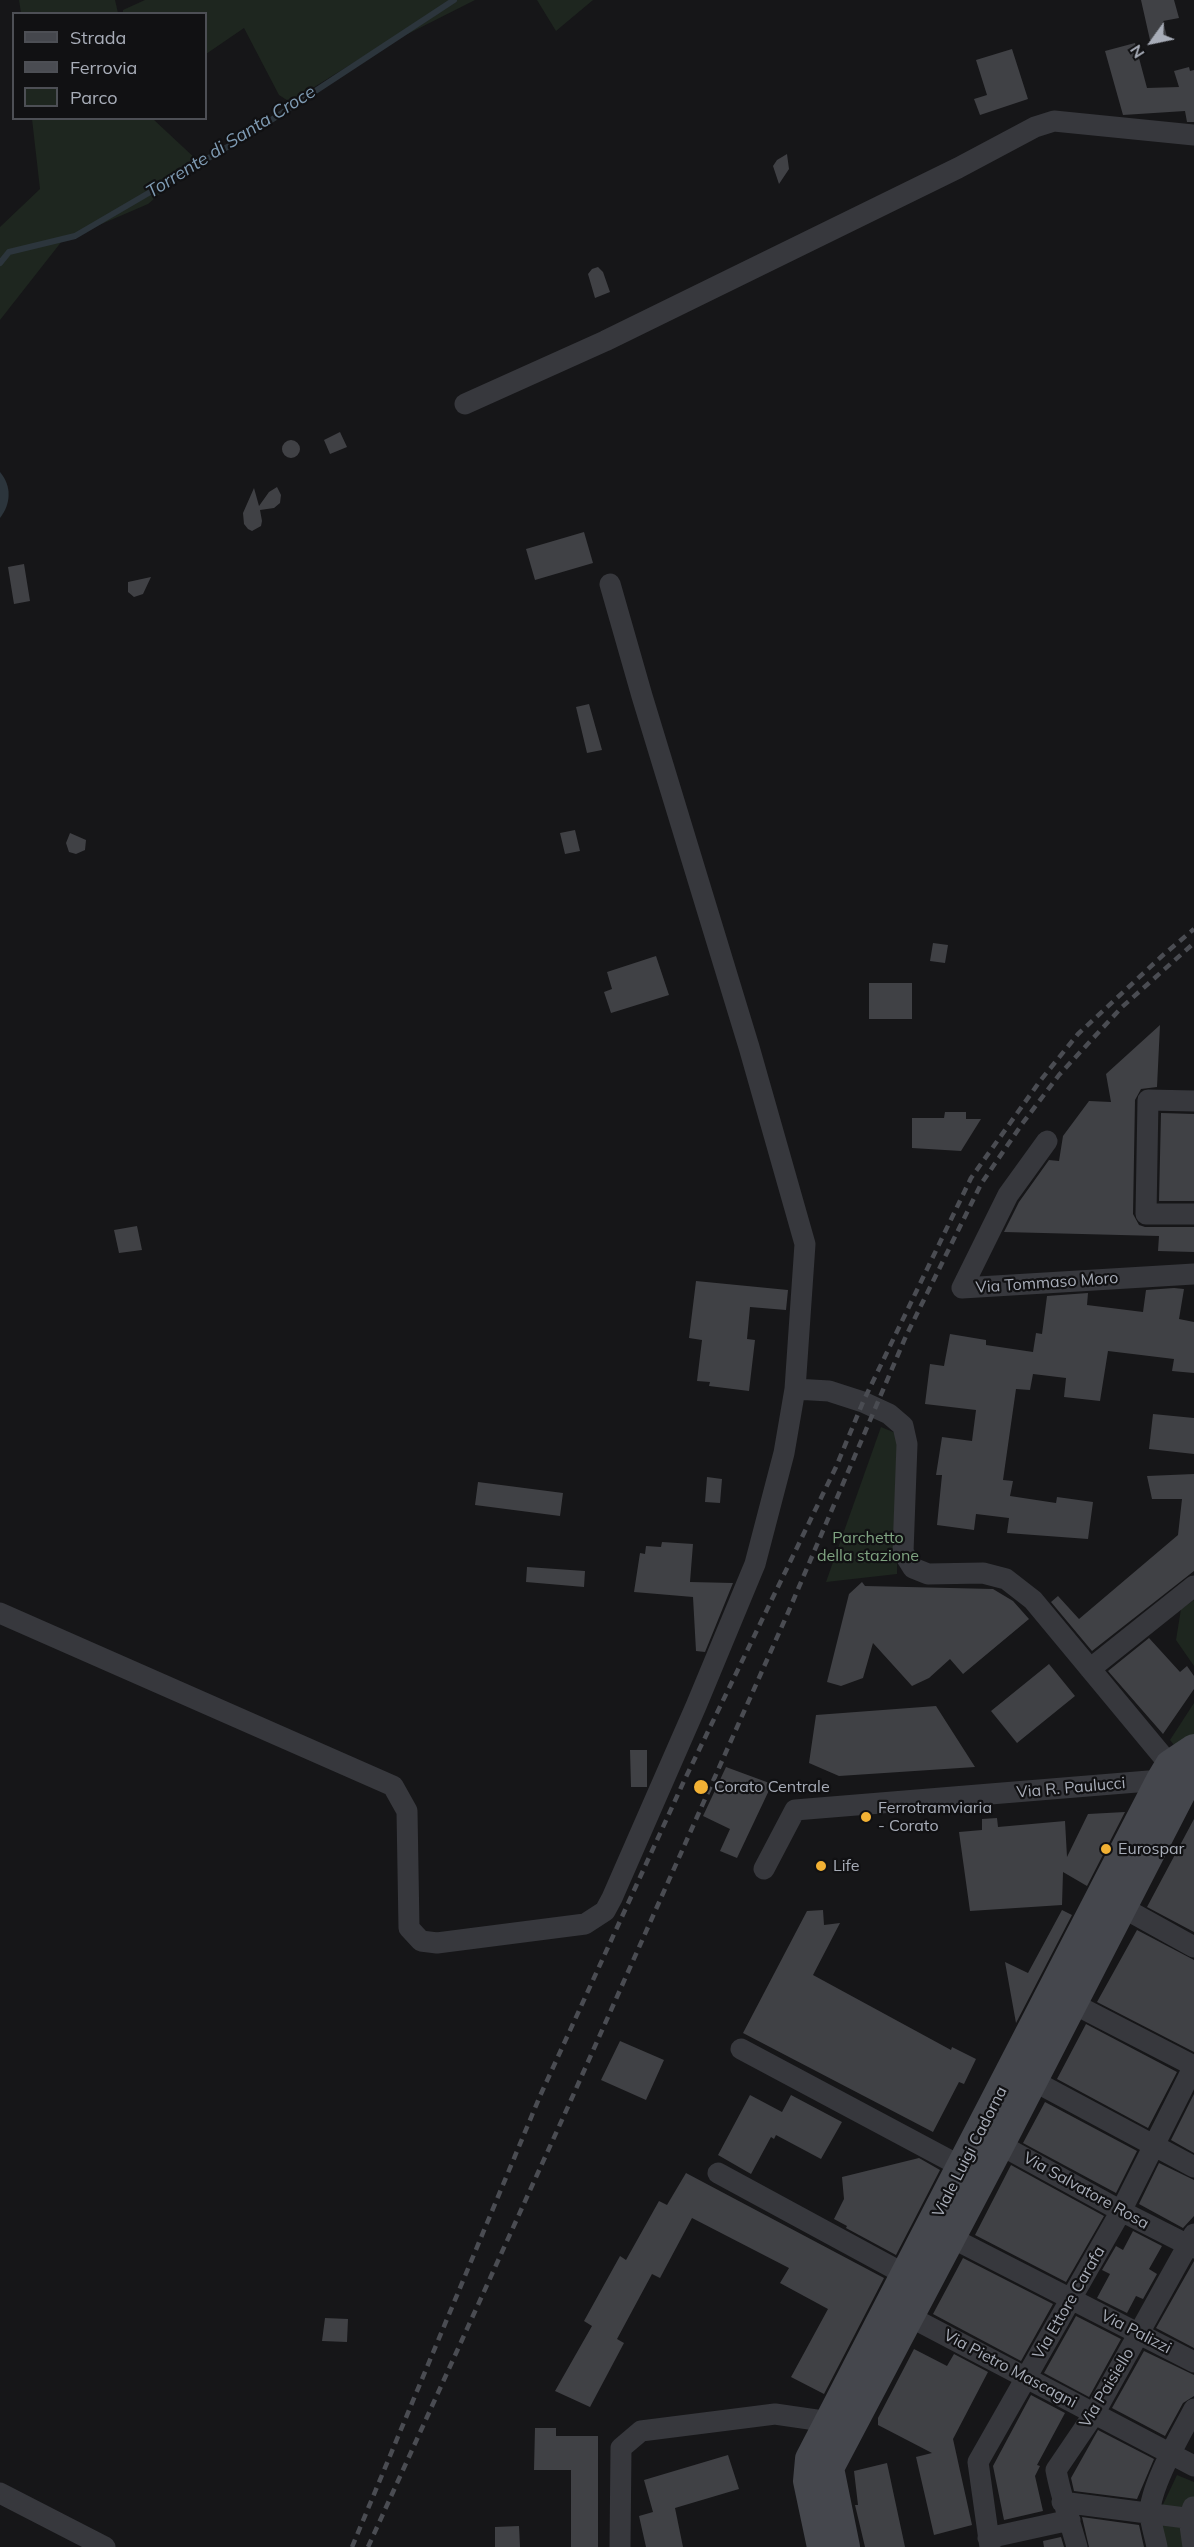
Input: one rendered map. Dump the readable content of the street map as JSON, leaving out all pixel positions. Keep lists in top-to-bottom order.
{
  "streets": {
    "main road": ["Viale Luigi Cadorna"],
    "street": [
      "Via Tommaso Moro",
      "Via R. Paulucci",
      "Via Salvatore Rosa",
      "Via Ettore Carafa",
      "Via Palizzi",
      "Via Pietro Mascagni",
      "Via Paisiello"
    ]
  },
  "crossings": [
    ["Via R. Paulucci", "Viale Luigi Cadorna"],
    ["Viale Luigi Cadorna", "Via Salvatore Rosa"],
    ["Viale Luigi Cadorna", "Via Palizzi"],
    ["Viale Luigi Cadorna", "Via Pietro Mascagni"],
    ["Via Salvatore Rosa", "Via Ettore Carafa"],
    ["Via Salvatore Rosa", "Via Paisiello"],
    ["Via Ettore Carafa", "Via Palizzi"],
    ["Via Ettore Carafa", "Via Pietro Mascagni"],
    ["Via Palizzi", "Via Paisiello"],
    ["Via Pietro Mascagni", "Via Paisiello"]
  ],
  "water": ["Torrente di Santa Croce"],
  "parks": ["Parchetto della stazione"],
  "places": [
    "Corato Centrale",
    "Ferrotramviaria - Corato",
    "Eurospar",
    "Life"
  ],
  "legend": ["Strada", "Ferrovia", "Parco"],
  "north": "bottom left"
}
